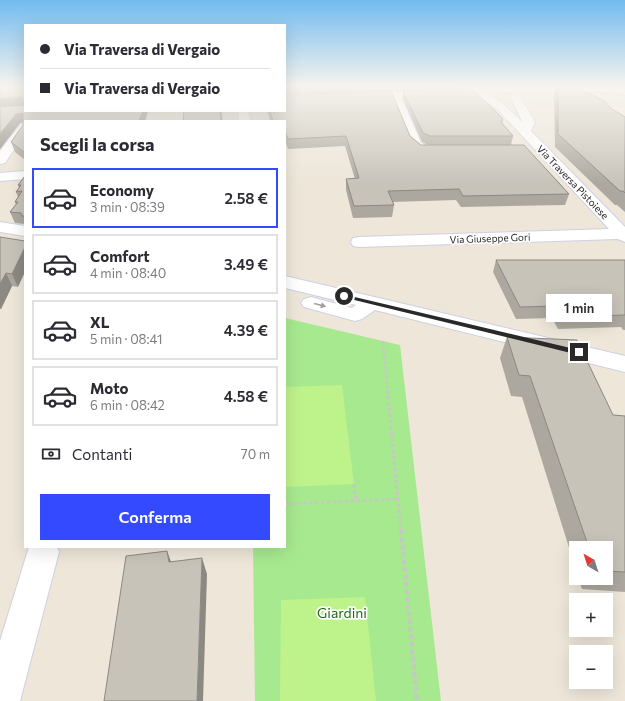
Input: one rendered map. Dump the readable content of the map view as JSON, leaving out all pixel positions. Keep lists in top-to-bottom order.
{
  "streets": {
    "street": ["Via Traversa Pistoiese", "Via Giuseppe Gori"]
  },
  "crossings": [
    ["Via Traversa Pistoiese", "Via Giuseppe Gori"]
  ],
  "parks": ["Giardini"],
  "north": "top left",
  "page": {
    "banner": ["Via Traversa di Vergaio", "Via Traversa di Vergaio"],
    "heading": "Scegli la corsa",
    "list": [
      {
        "name": "Economy",
        "note": "3 min · 08:39",
        "value": "2.58 €"
      },
      {
        "name": "Comfort",
        "note": "4 min · 08:40",
        "value": "3.49 €"
      },
      {
        "name": "XL",
        "note": "5 min · 08:41",
        "value": "4.39 €"
      },
      {
        "name": "Moto",
        "note": "6 min · 08:42",
        "value": "4.58 €"
      }
    ],
    "bubble": "1 min",
    "pay": ["Contanti", "70 m"],
    "buttons": "Conferma",
    "map_buttons": ["+", "−"]
  }
}
